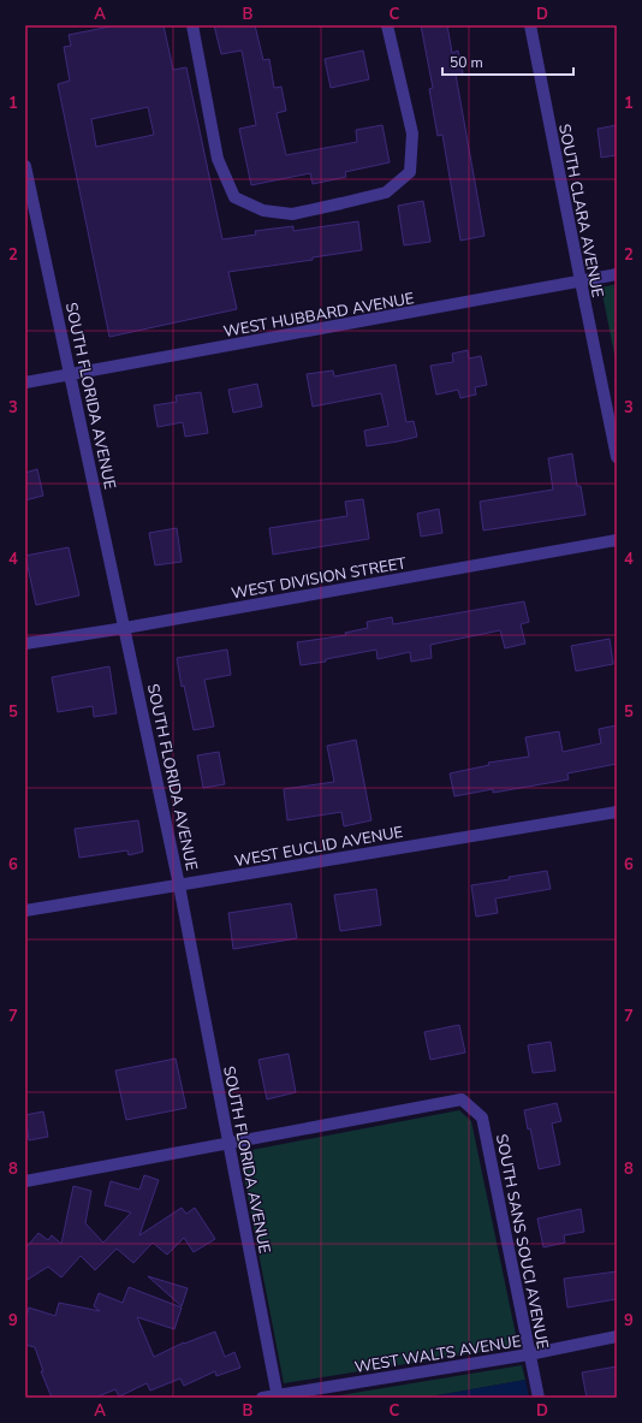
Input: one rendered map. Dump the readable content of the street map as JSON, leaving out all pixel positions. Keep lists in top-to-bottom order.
{
  "streets": {
    "street": [
      "SOUTH CLARA AVENUE",
      "WEST HUBBARD AVENUE",
      "SOUTH FLORIDA AVENUE",
      "WEST DIVISION STREET",
      "WEST EUCLID AVENUE",
      "SOUTH SANS SOUCI AVENUE",
      "WEST WALTS AVENUE"
    ]
  },
  "crossings": [
    ["SOUTH CLARA AVENUE", "WEST HUBBARD AVENUE"],
    ["WEST HUBBARD AVENUE", "SOUTH FLORIDA AVENUE"],
    ["SOUTH FLORIDA AVENUE", "WEST DIVISION STREET"],
    ["SOUTH FLORIDA AVENUE", "WEST EUCLID AVENUE"],
    ["SOUTH FLORIDA AVENUE", "SOUTH SANS SOUCI AVENUE"],
    ["SOUTH FLORIDA AVENUE", "WEST WALTS AVENUE"],
    ["SOUTH SANS SOUCI AVENUE", "WEST WALTS AVENUE"]
  ],
  "scale_bar": "50 m",
  "grid": {
    "columns": [
      "A",
      "B",
      "C",
      "D"
    ],
    "rows": [
      "1",
      "2",
      "3",
      "4",
      "5",
      "6",
      "7",
      "8",
      "9"
    ]
  }
}
